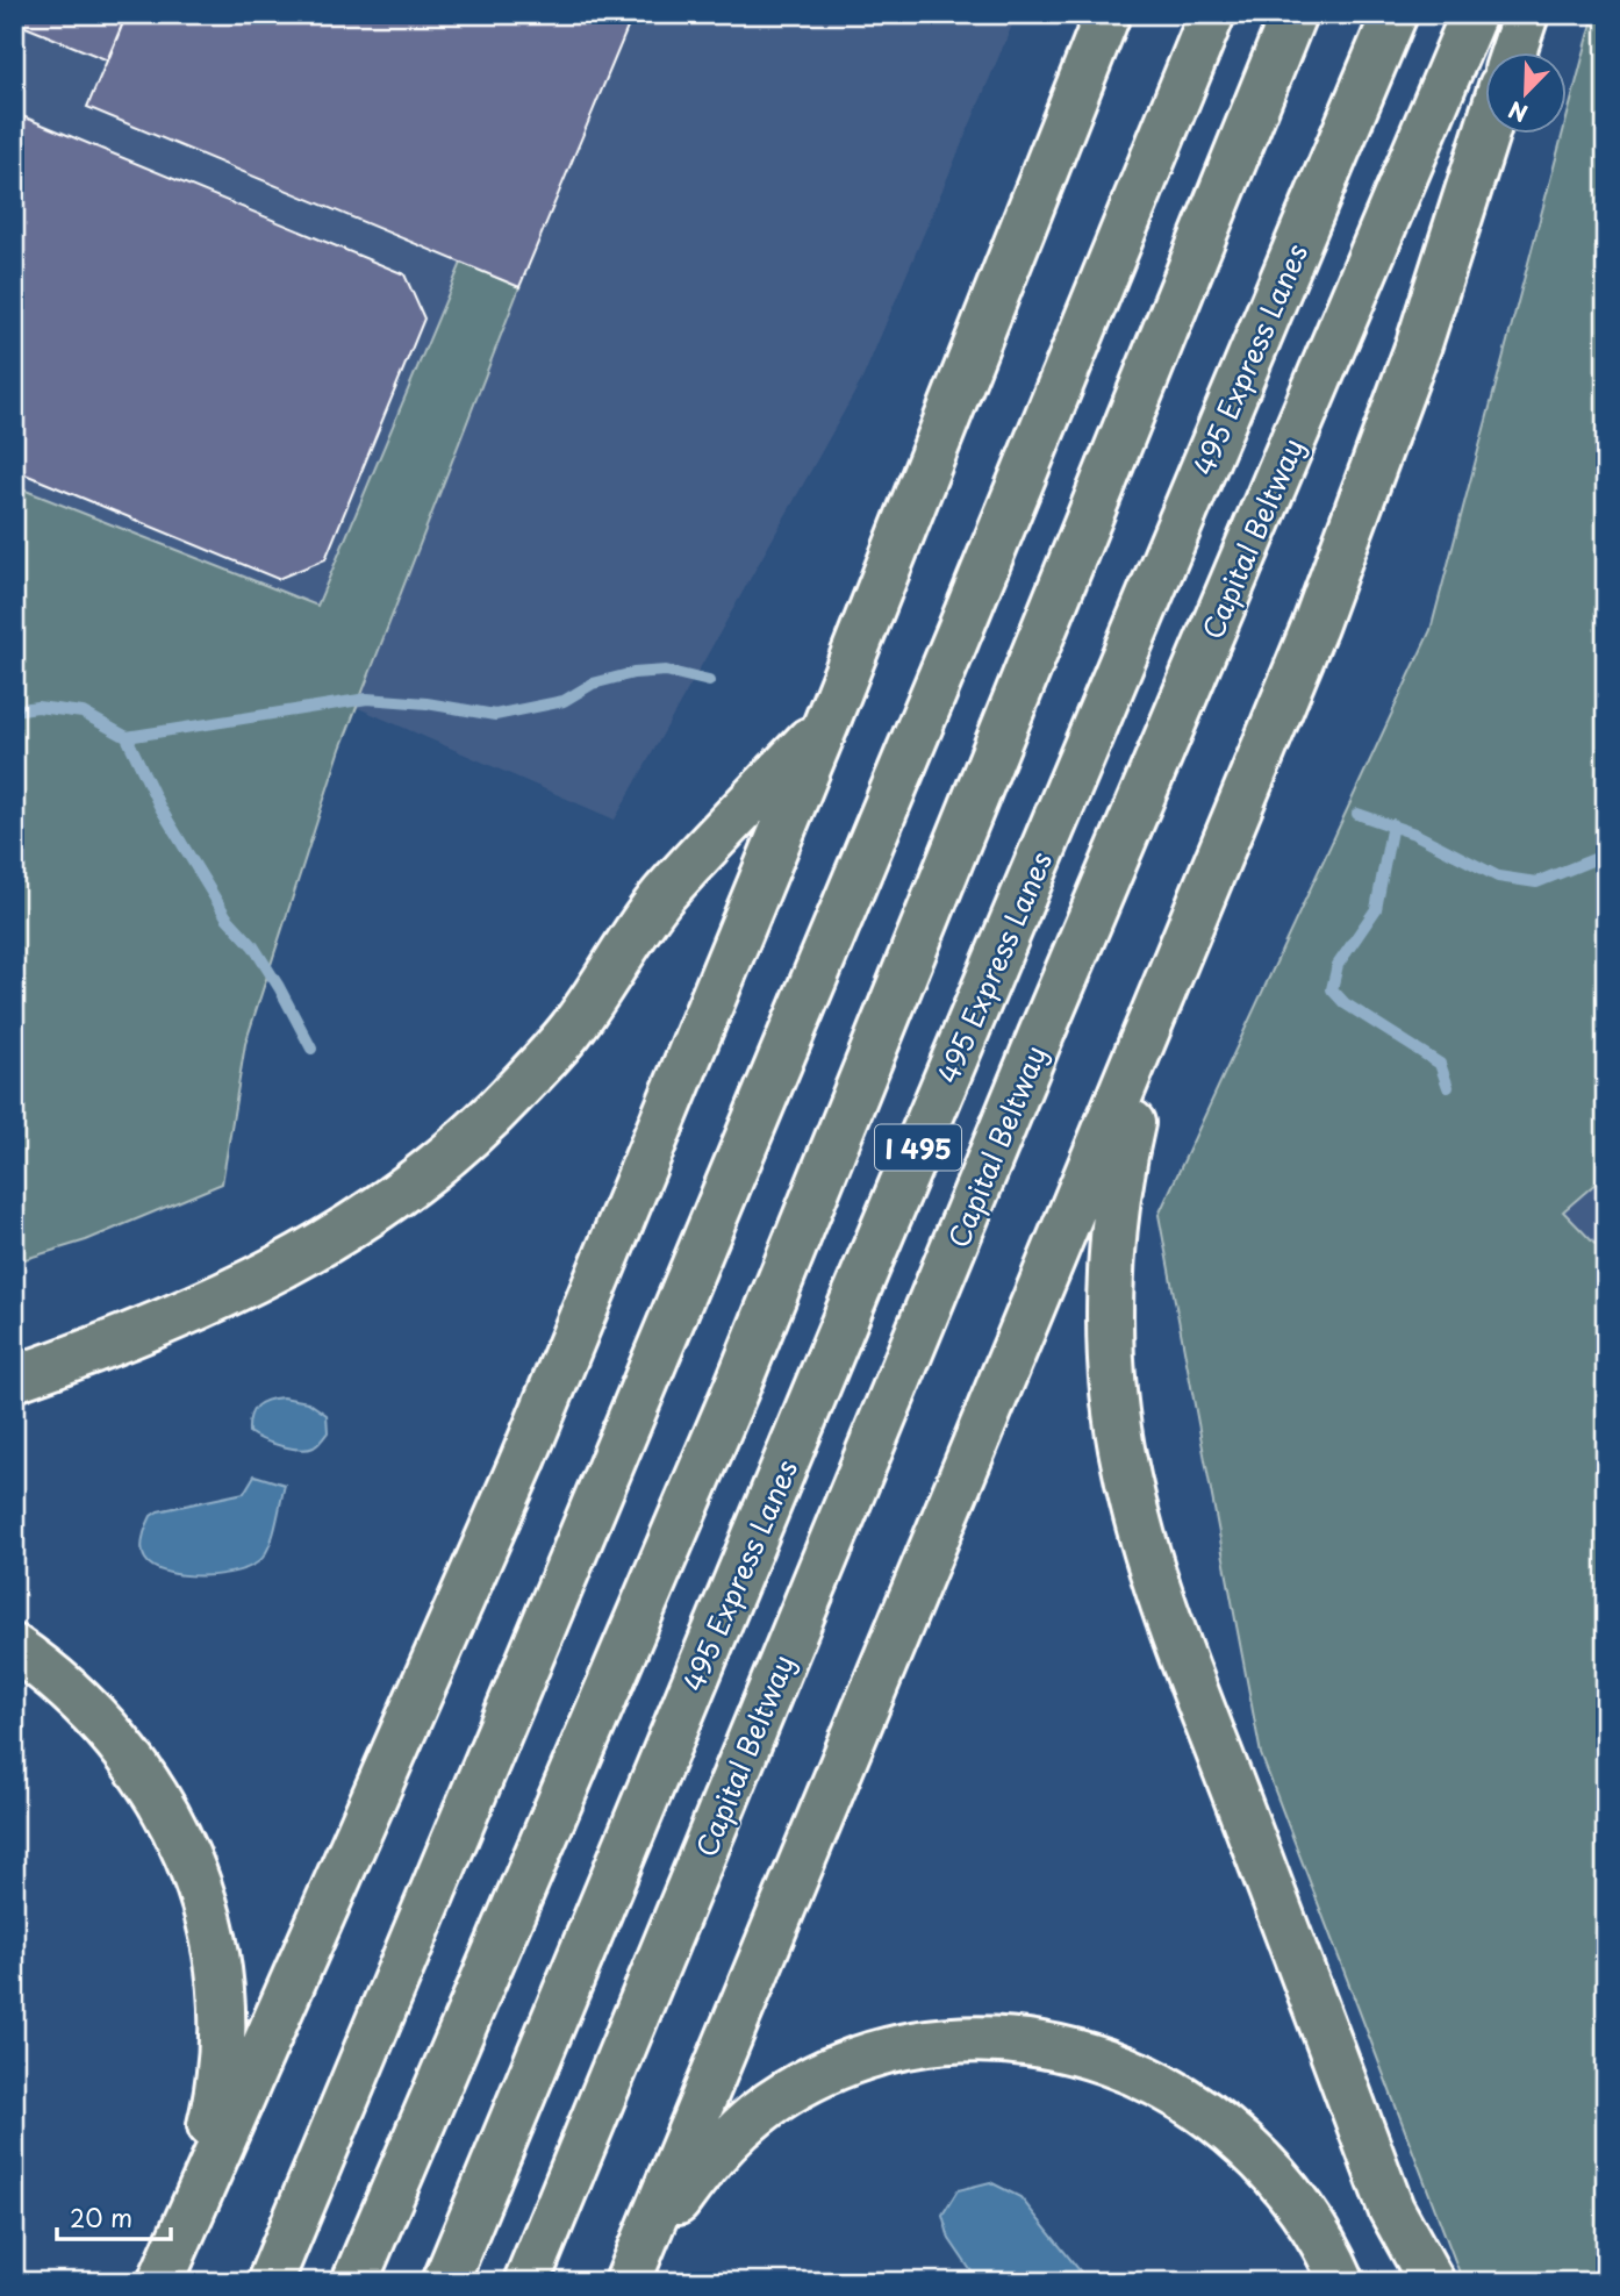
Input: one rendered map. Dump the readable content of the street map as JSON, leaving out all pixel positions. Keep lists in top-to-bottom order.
{
  "streets": {
    "highway": ["495 Express Lanes", "Capital Beltway", "I 495"]
  },
  "scale_bar": "20 m",
  "north": "bottom left"
}
